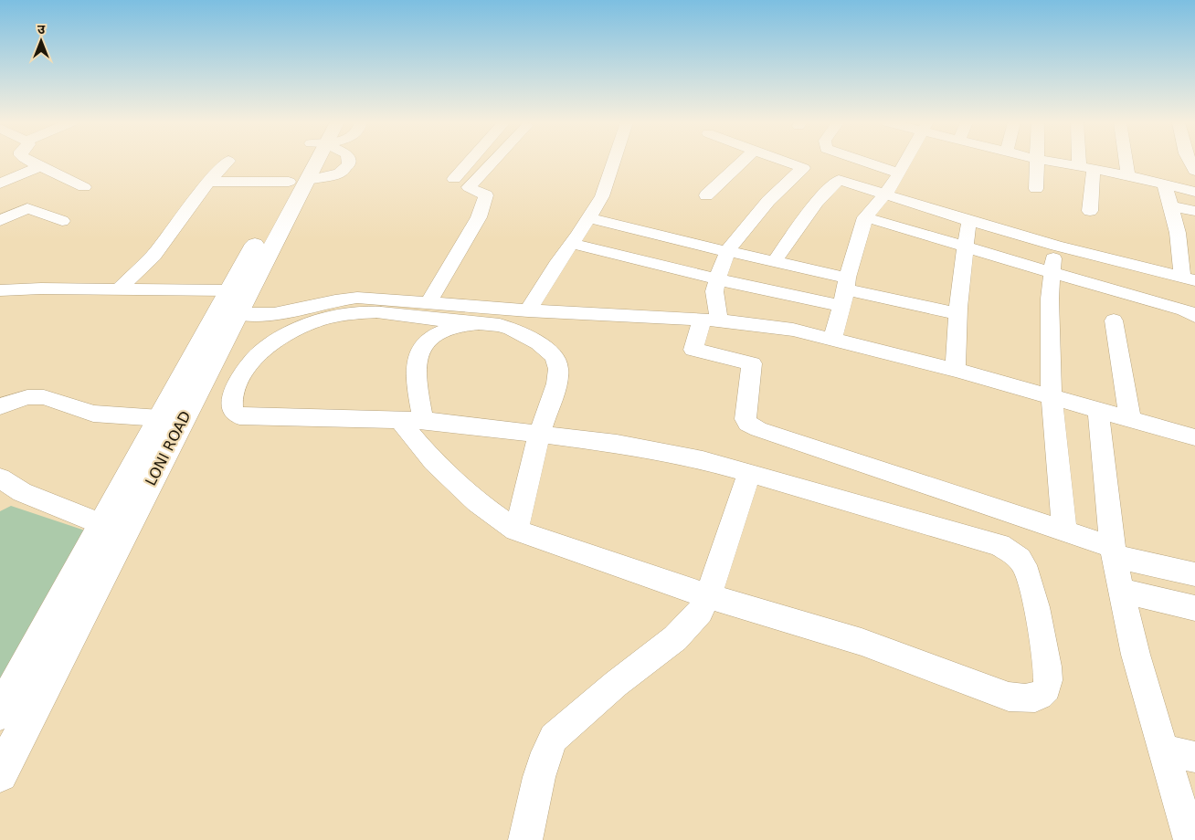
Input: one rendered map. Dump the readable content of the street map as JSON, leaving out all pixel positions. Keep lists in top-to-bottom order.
{
  "streets": {
    "highway": ["LONI ROAD"]
  },
  "north": "top"
}
